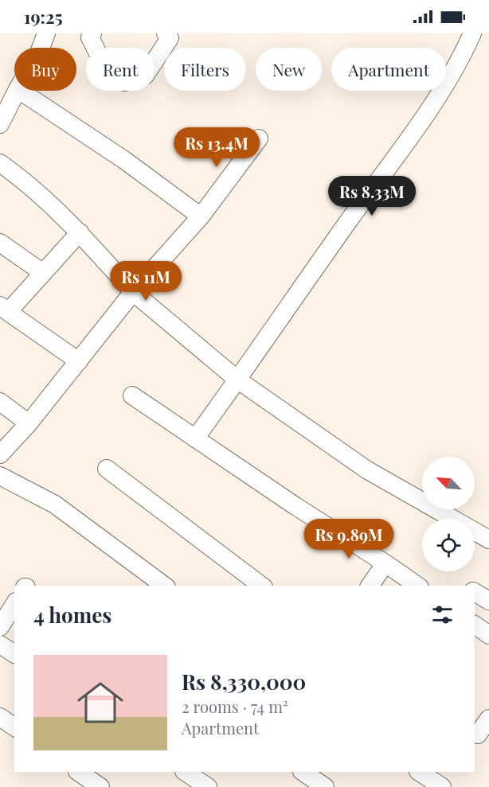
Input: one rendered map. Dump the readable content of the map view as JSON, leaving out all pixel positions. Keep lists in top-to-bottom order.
{
  "north": "top left",
  "page": {
    "status": "19:25",
    "chip": [
      "Buy",
      "Rent",
      "Filters",
      "New",
      "Apartment"
    ],
    "price": [
      "Rs 13.4M",
      "Rs 8.33M",
      "Rs 11M",
      "Rs 9.89M"
    ],
    "heading": "4 homes",
    "list": [
      {
        "name": "Rs 8,330,000",
        "note": "2 rooms · 74 m² · Apartment"
      }
    ]
  }
}
